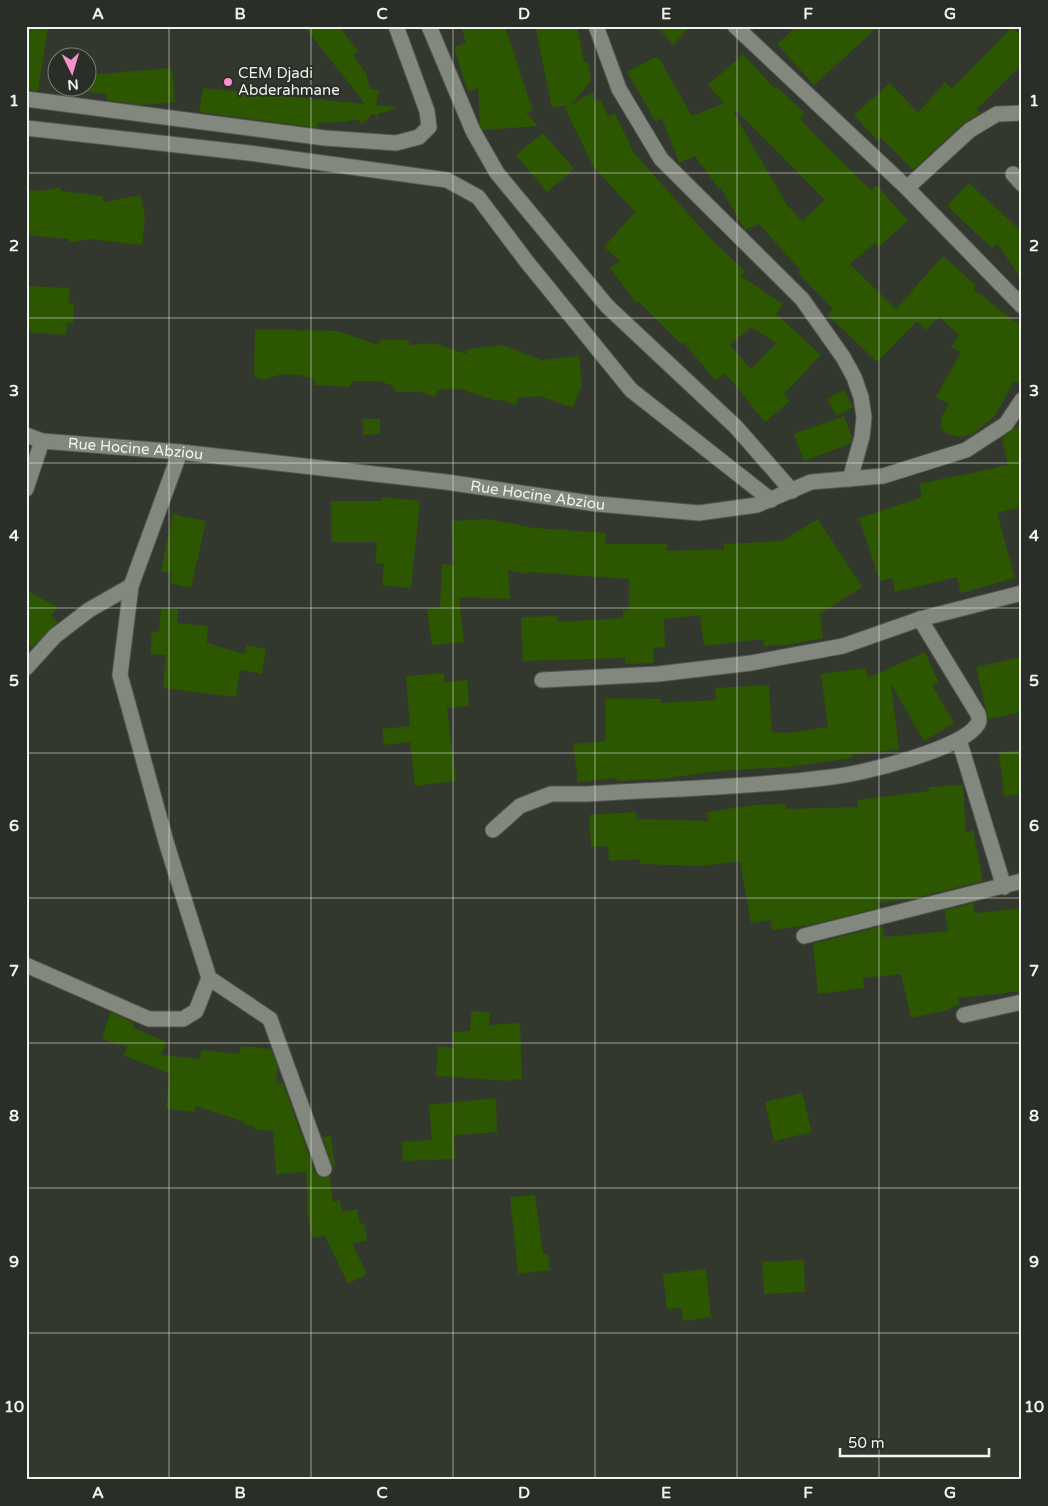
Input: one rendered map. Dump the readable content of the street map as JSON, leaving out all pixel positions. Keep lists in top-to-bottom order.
{
  "streets": {
    "street": ["Rue Hocine Abziou"]
  },
  "places": ["CEM Djadi Abderahmane"],
  "scale_bar": "50 m",
  "north": "bottom",
  "grid": {
    "columns": [
      "A",
      "B",
      "C",
      "D",
      "E",
      "F",
      "G"
    ],
    "rows": [
      "1",
      "2",
      "3",
      "4",
      "5",
      "6",
      "7",
      "8",
      "9",
      "10"
    ]
  }
}
